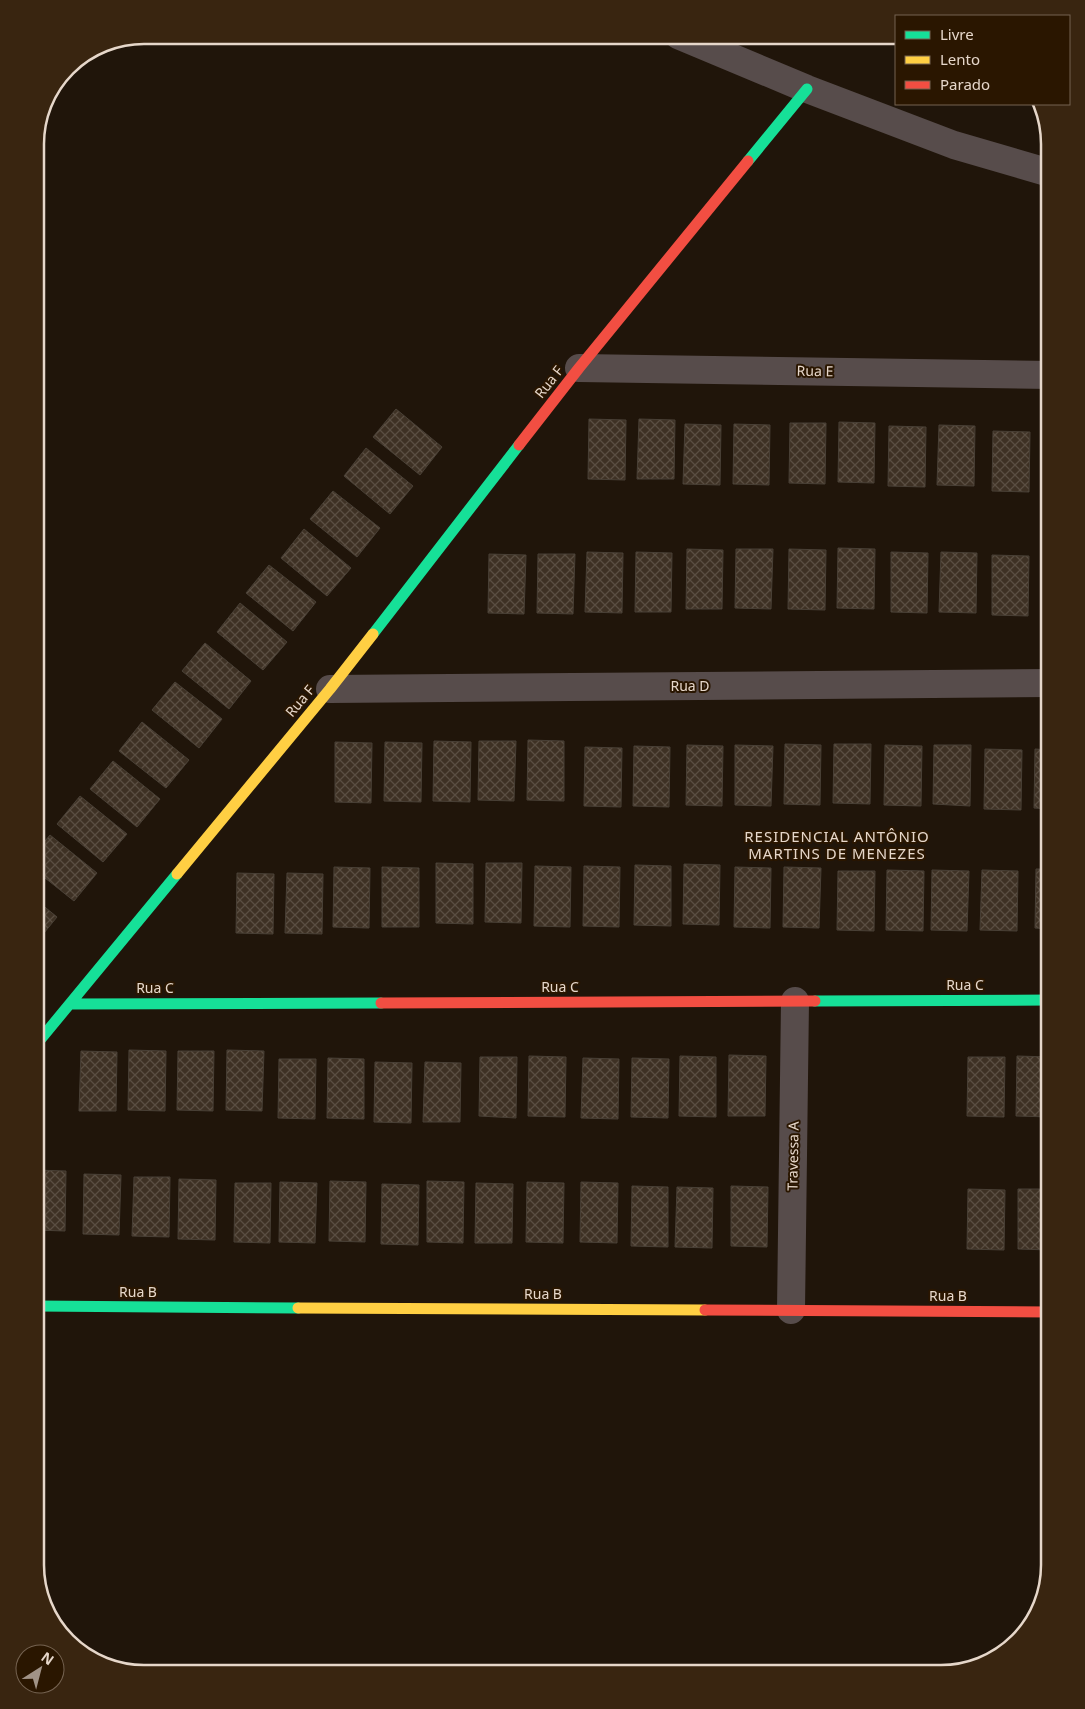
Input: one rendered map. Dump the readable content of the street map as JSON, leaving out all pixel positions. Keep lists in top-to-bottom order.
{
  "streets": {
    "street": [
      "Rua E",
      "Rua F",
      "Rua D",
      "Rua C",
      "Travessa A",
      "Rua B"
    ]
  },
  "crossings": [
    ["Rua E", "Rua F"],
    ["Rua F", "Rua D"],
    ["Rua F", "Rua C"],
    ["Rua C", "Travessa A"],
    ["Travessa A", "Rua B"]
  ],
  "districts": ["RESIDENCIAL ANTÔNIO MARTINS DE MENEZES"],
  "legend": ["Livre", "Lento", "Parado"],
  "north": "top right"
}
